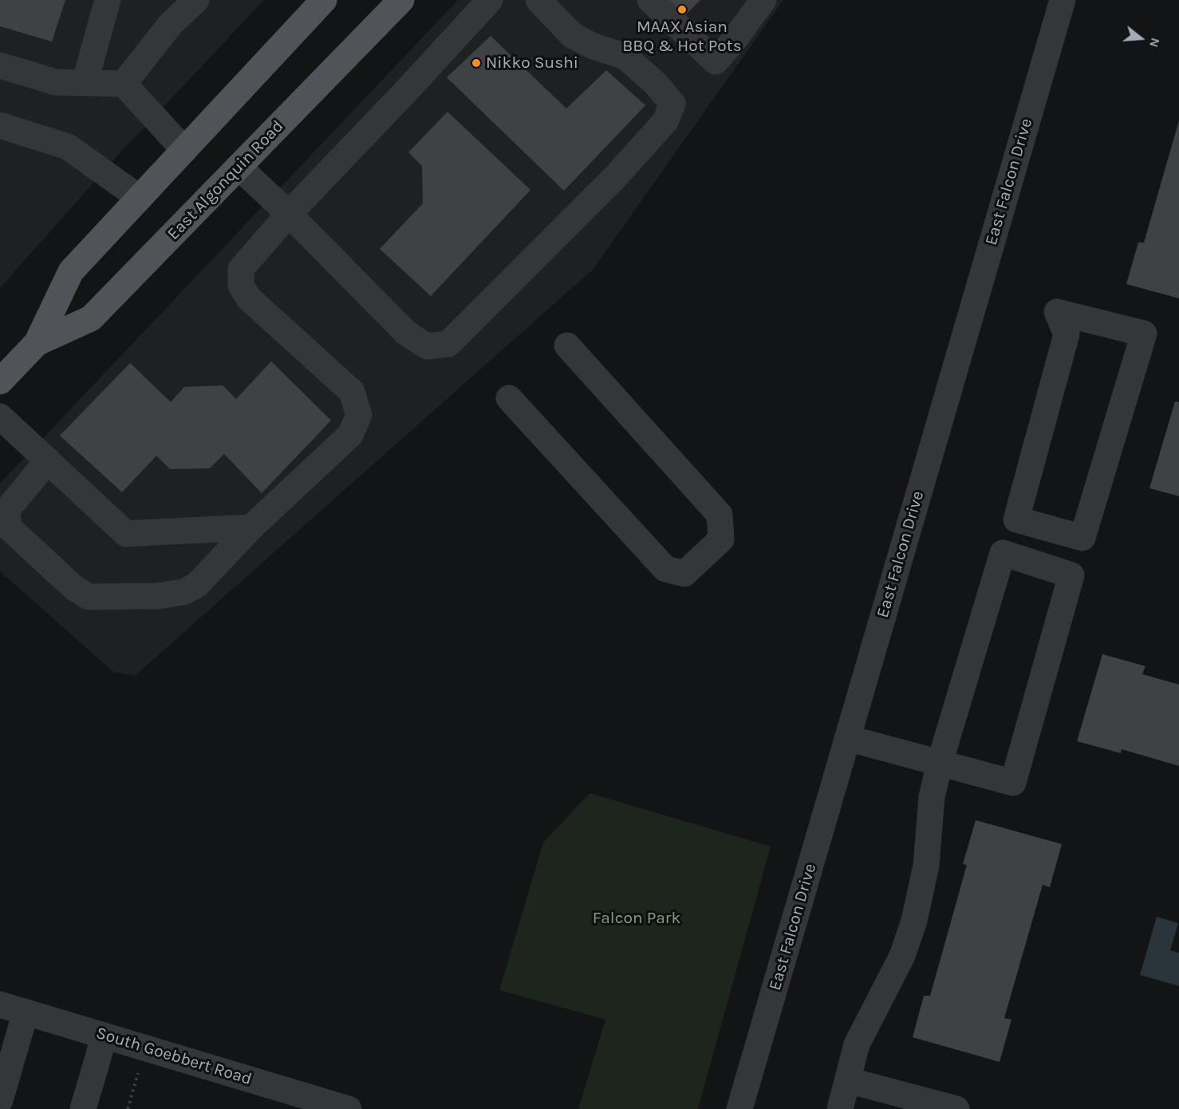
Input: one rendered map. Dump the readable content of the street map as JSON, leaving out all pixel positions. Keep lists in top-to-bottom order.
{
  "streets": {
    "main road": ["East Algonquin Road"],
    "street": ["East Falcon Drive", "South Goebbert Road"]
  },
  "parks": ["Falcon Park"],
  "places": ["MAAX Asian BBQ & Hot Pots", "Nikko Sushi"],
  "north": "right"
}
